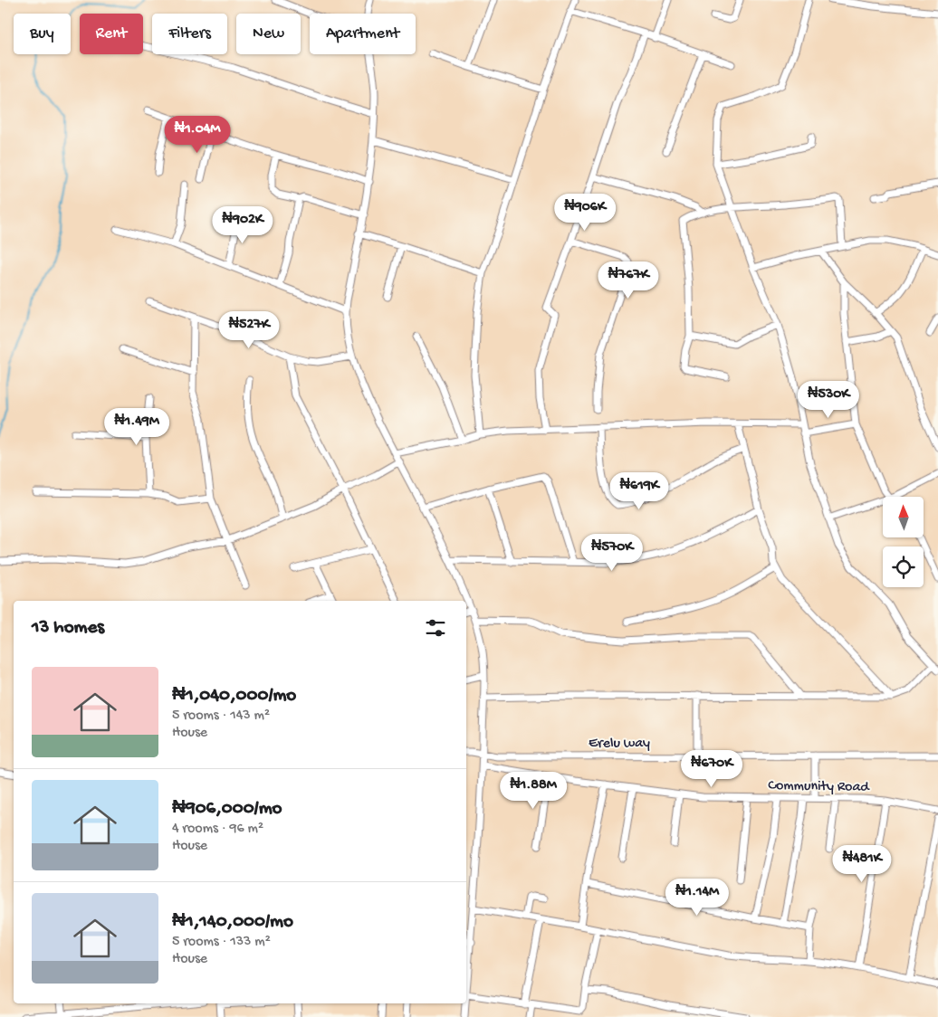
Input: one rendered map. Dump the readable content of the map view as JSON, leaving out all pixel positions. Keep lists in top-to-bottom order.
{
  "streets": {
    "street": ["Erelu way", "Community Road"]
  },
  "north": "top",
  "page": {
    "chip": [
      "Buy",
      "Rent",
      "Filters",
      "New",
      "Apartment"
    ],
    "price": [
      "₦1.04M",
      "₦906K",
      "₦902K",
      "₦767K",
      "₦527K",
      "₦530K",
      "₦1.49M",
      "₦619K",
      "₦570K",
      "₦670K",
      "₦1.88M",
      "₦481K",
      "₦1.14M"
    ],
    "heading": "13 homes",
    "list": [
      {
        "name": "₦1,040,000/mo",
        "note": "5 rooms · 143 m² · House"
      },
      {
        "name": "₦906,000/mo",
        "note": "4 rooms · 96 m² · House"
      },
      {
        "name": "₦1,140,000/mo",
        "note": "5 rooms · 133 m² · House"
      }
    ]
  }
}
